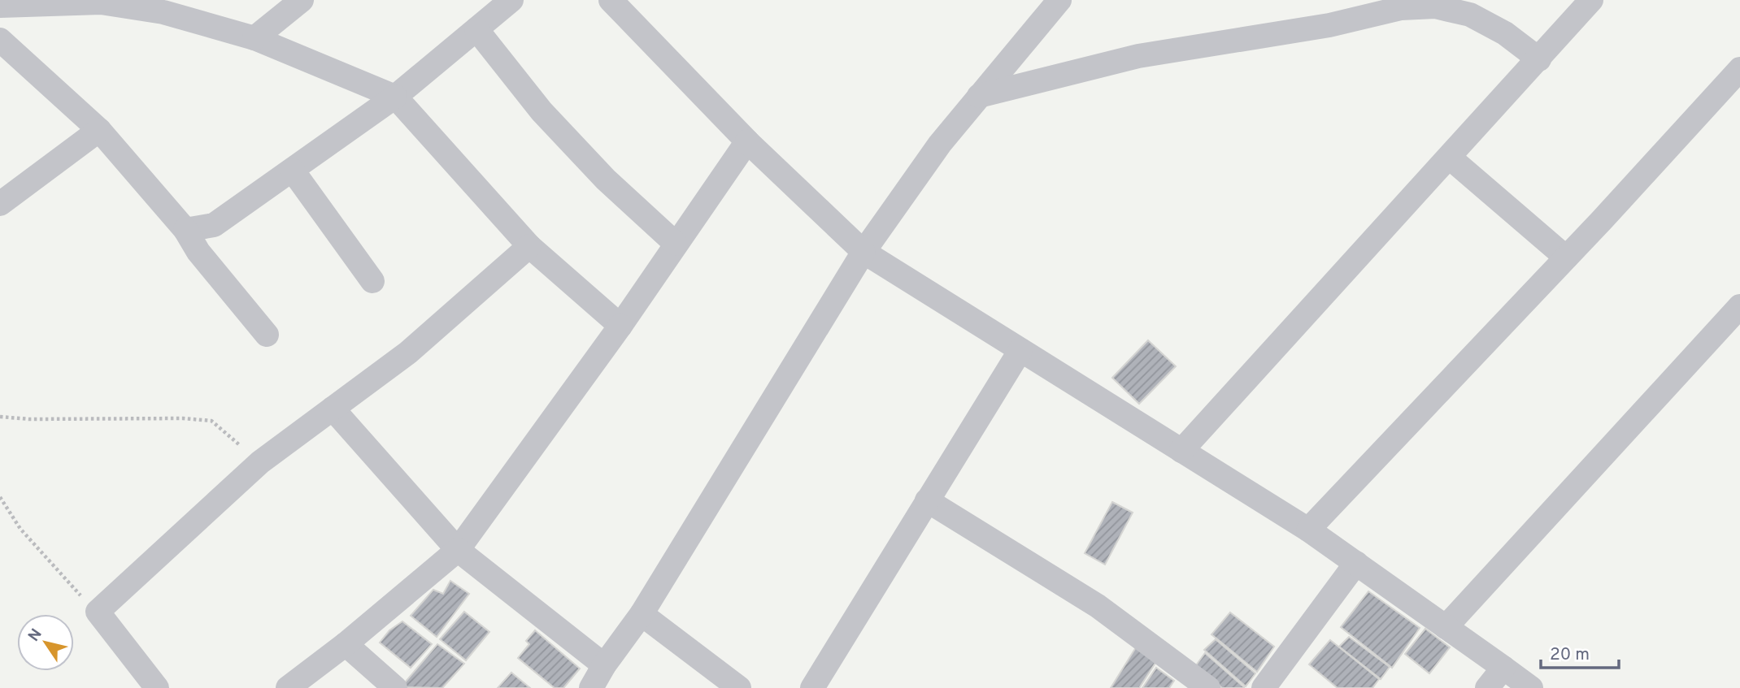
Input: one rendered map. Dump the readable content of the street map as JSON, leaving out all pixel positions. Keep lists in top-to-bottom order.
{
  "scale_bar": "20 m",
  "north": "top left"
}
